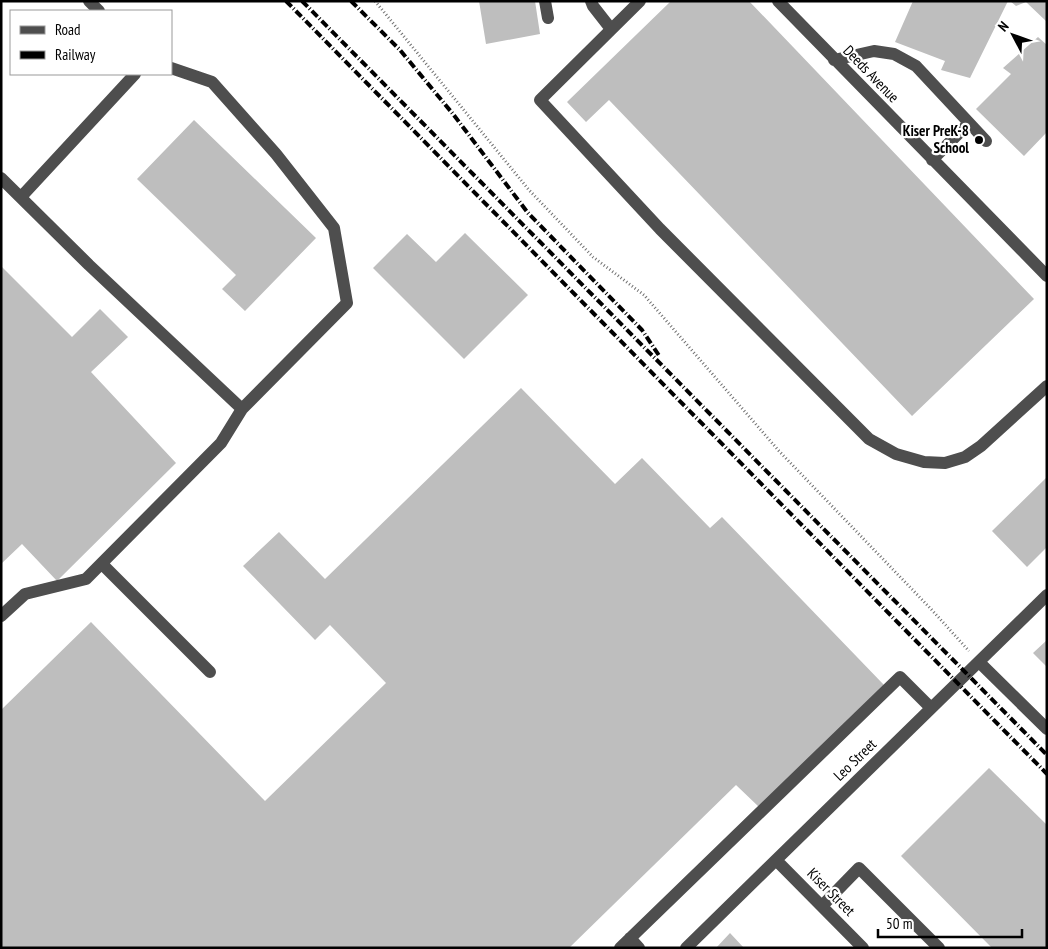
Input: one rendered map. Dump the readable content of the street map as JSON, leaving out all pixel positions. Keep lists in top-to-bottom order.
{
  "streets": {
    "street": ["Deeds Avenue", "Leo Street", "Kiser Street"]
  },
  "crossings": [
    ["Leo Street", "Kiser Street"]
  ],
  "places": ["Kiser PreK-8 School"],
  "legend": ["Road", "Railway"],
  "scale_bar": "50 m",
  "north": "top left"
}
